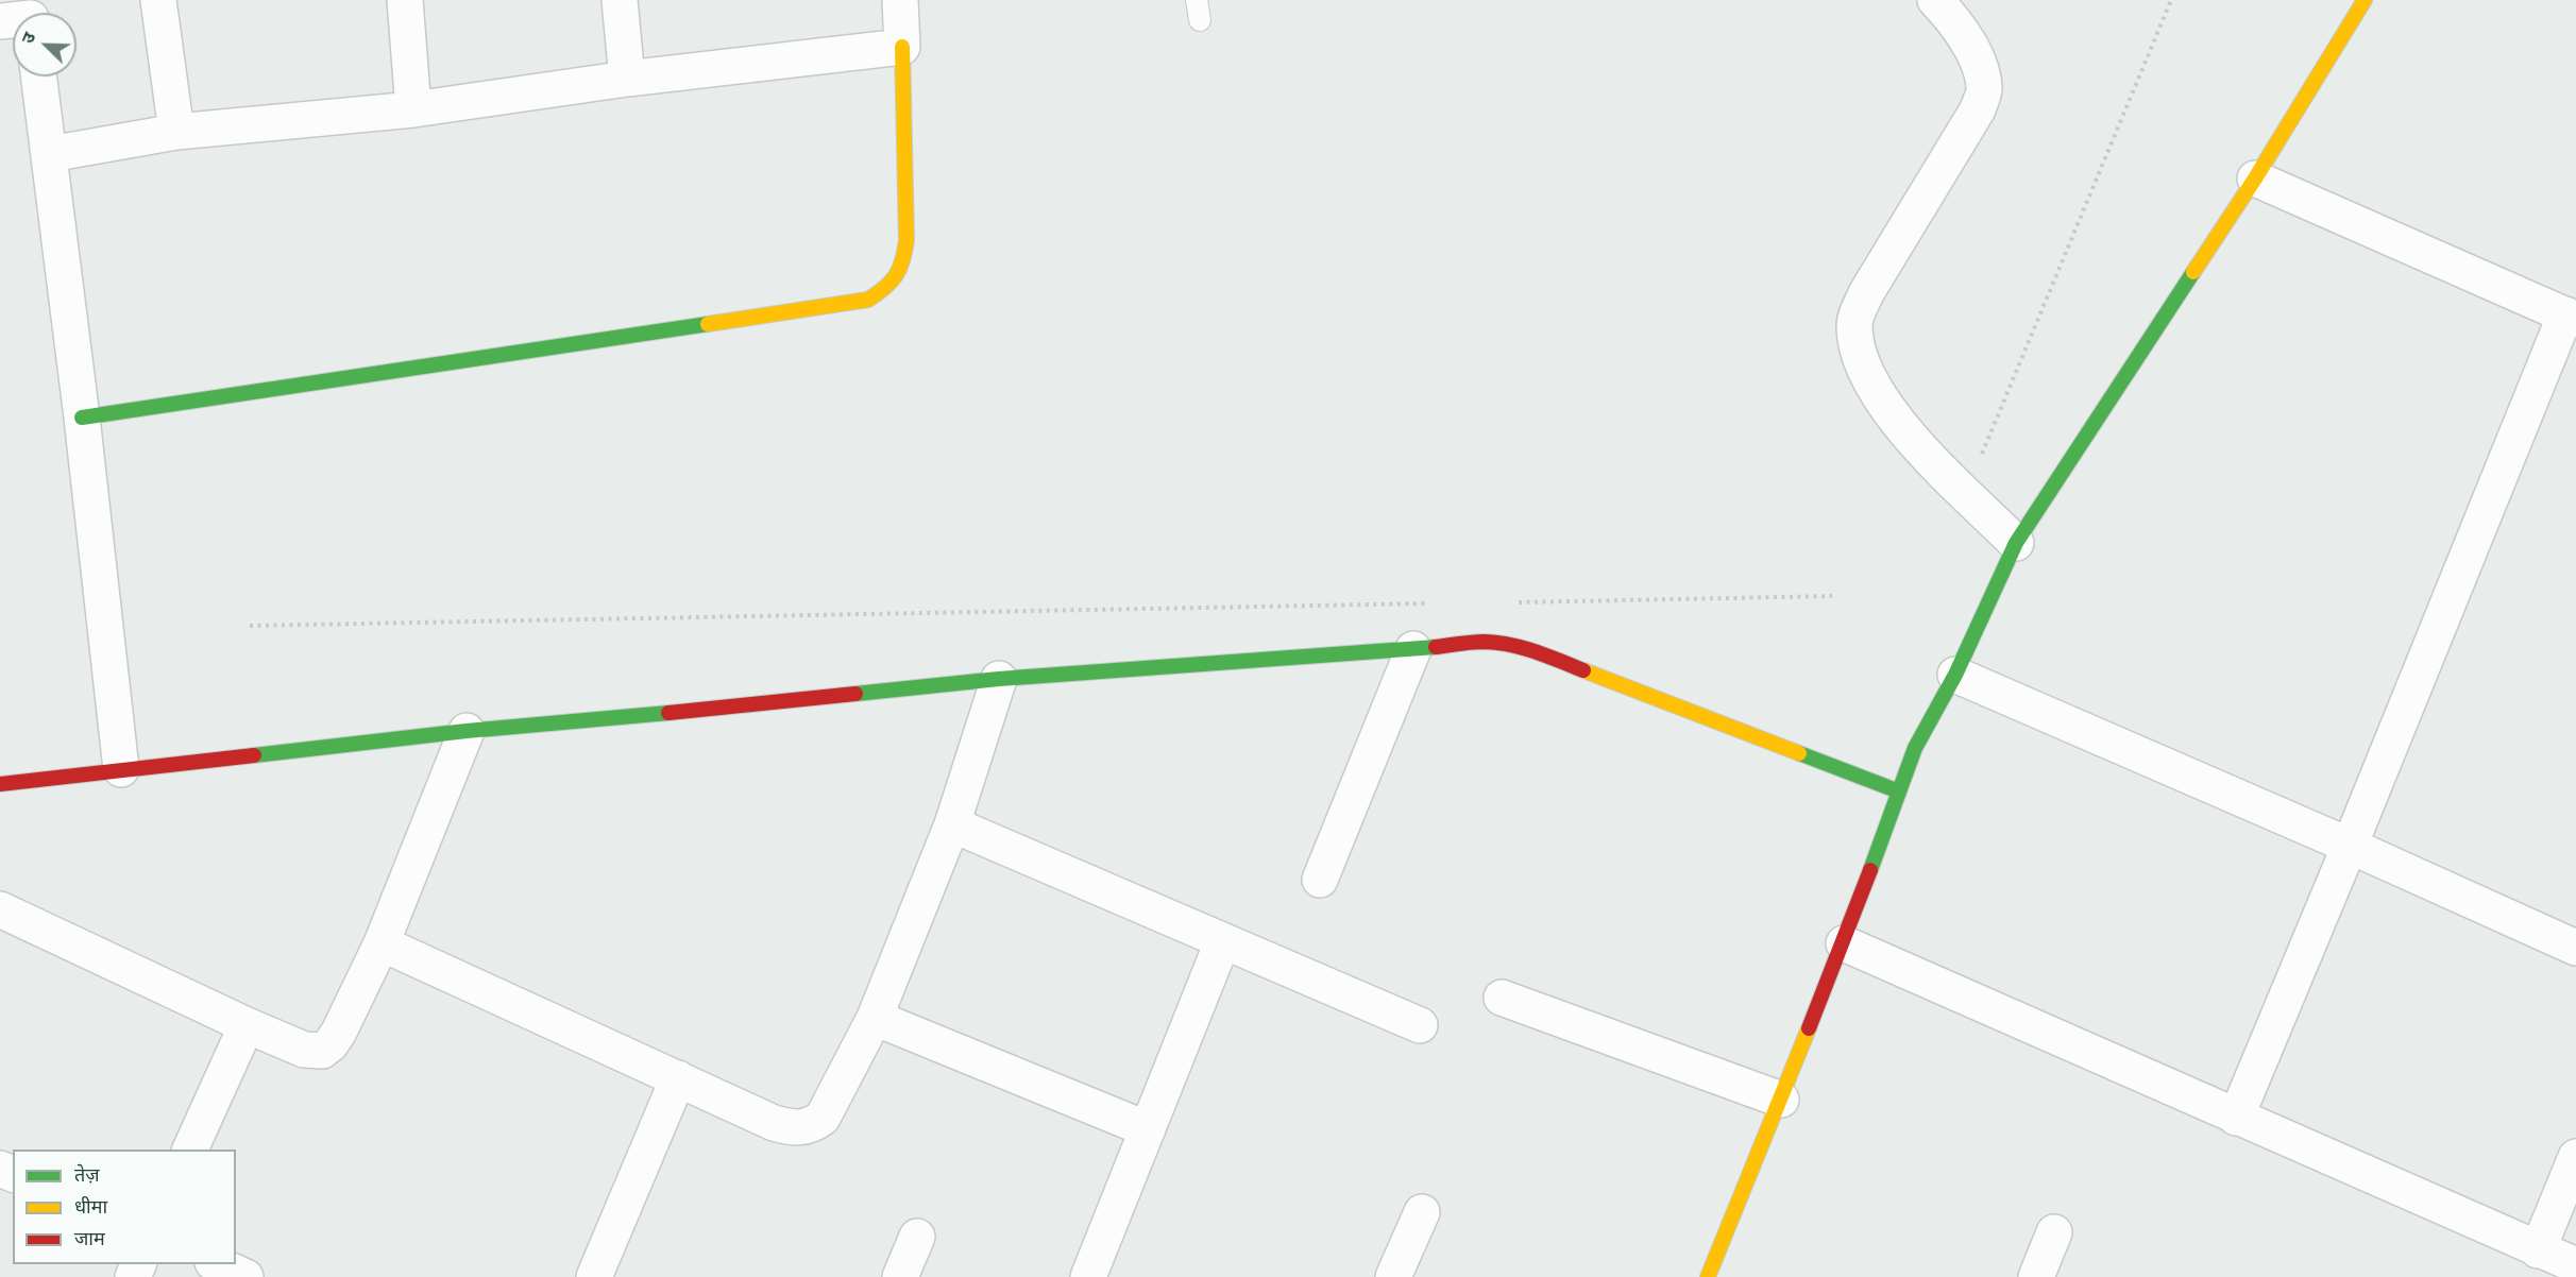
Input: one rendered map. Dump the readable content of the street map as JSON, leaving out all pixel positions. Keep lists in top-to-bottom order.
{
  "legend": ["तेज़", "धीमा", "जाम"],
  "north": "top left"
}
